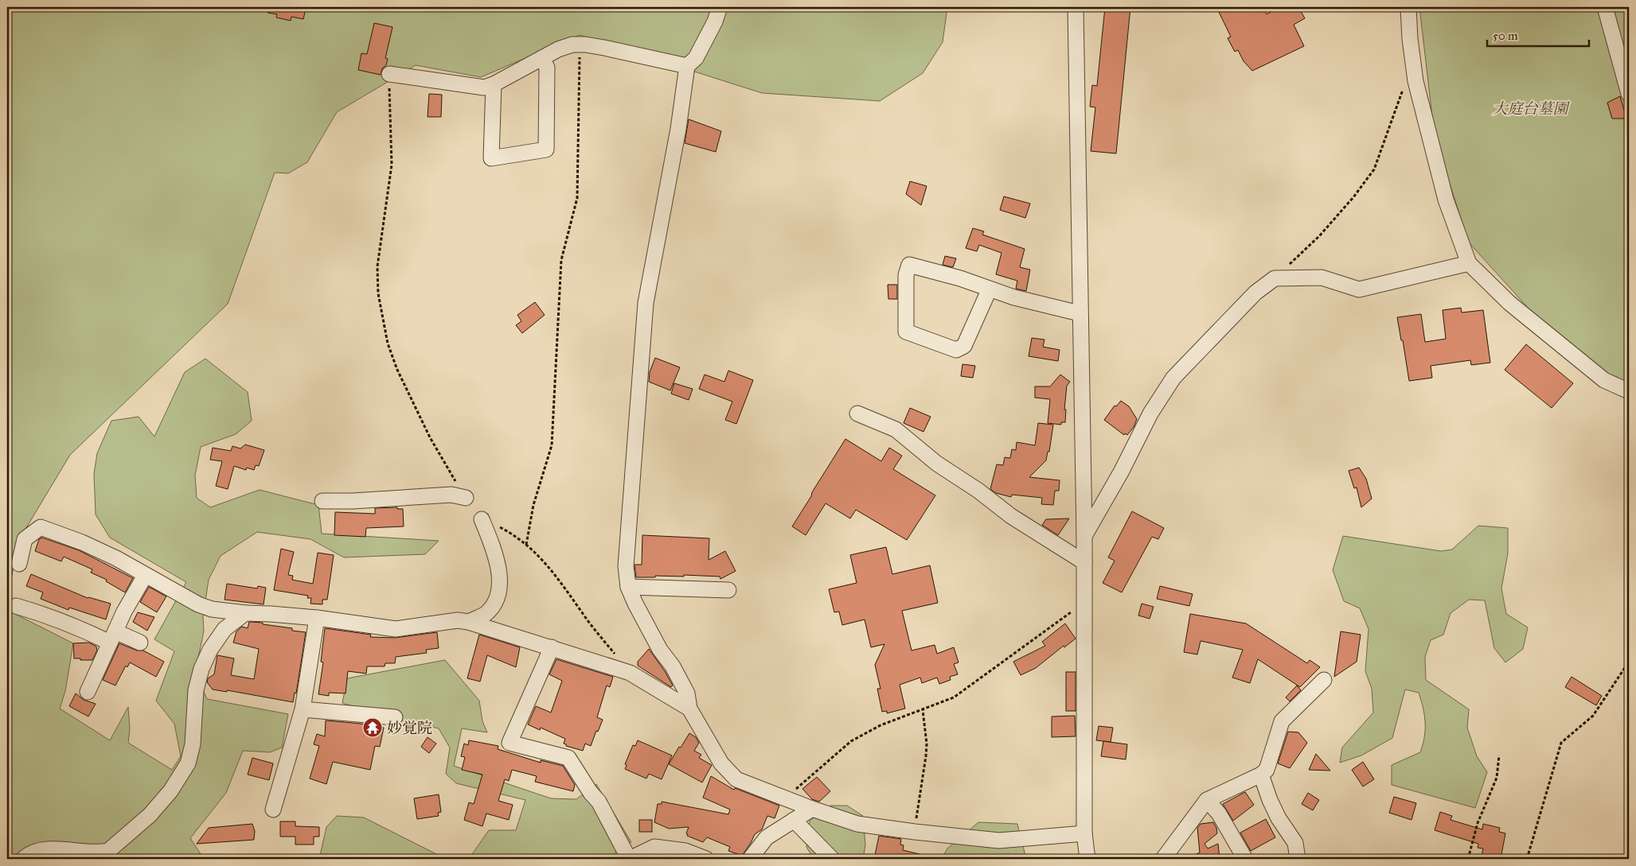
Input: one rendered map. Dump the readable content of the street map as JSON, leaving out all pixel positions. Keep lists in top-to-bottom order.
{
  "parks": ["大庭台墓園"],
  "places": {
    "temple": ["妙覚院"]
  },
  "scale_bar": "50 m"
}
